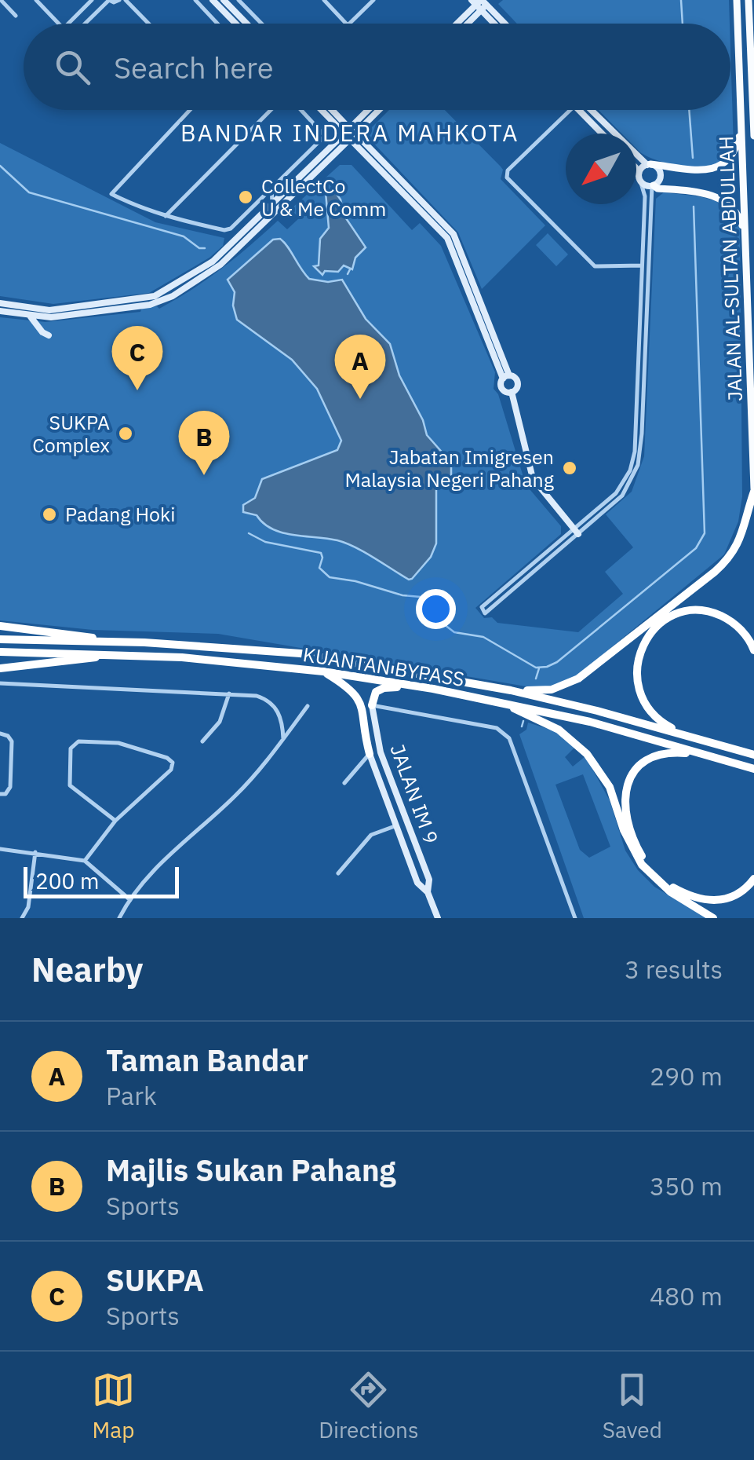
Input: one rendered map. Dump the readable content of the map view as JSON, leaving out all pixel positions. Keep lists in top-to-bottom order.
{
  "streets": {
    "highway": ["KUANTAN BYPASS"],
    "main road": ["JALAN AL-SULTAN ABDULLAH"],
    "street": ["JALAN IM 9"]
  },
  "districts": ["BANDAR INDERA MAHKOTA"],
  "places": [
    "CollectCo U & Me Comm",
    "SUKPA Complex",
    "Jabatan Imigresen Malaysia Negeri Pahang",
    "Padang Hoki"
  ],
  "scale_bar": "200 m",
  "north": "bottom left",
  "page": {
    "search": "Search here",
    "pins": ["C", "A", "B"],
    "scale": "200 m",
    "heading": ["Nearby", "3 results"],
    "list": [
      {
        "mark": "A",
        "name": "Taman Bandar",
        "note": "Park",
        "value": "290 m"
      },
      {
        "mark": "B",
        "name": "Majlis Sukan Pahang",
        "note": "Sports",
        "value": "350 m"
      },
      {
        "mark": "C",
        "name": "SUKPA",
        "note": "Sports",
        "value": "480 m"
      }
    ],
    "nav": ["Map", "Directions", "Saved"]
  }
}
